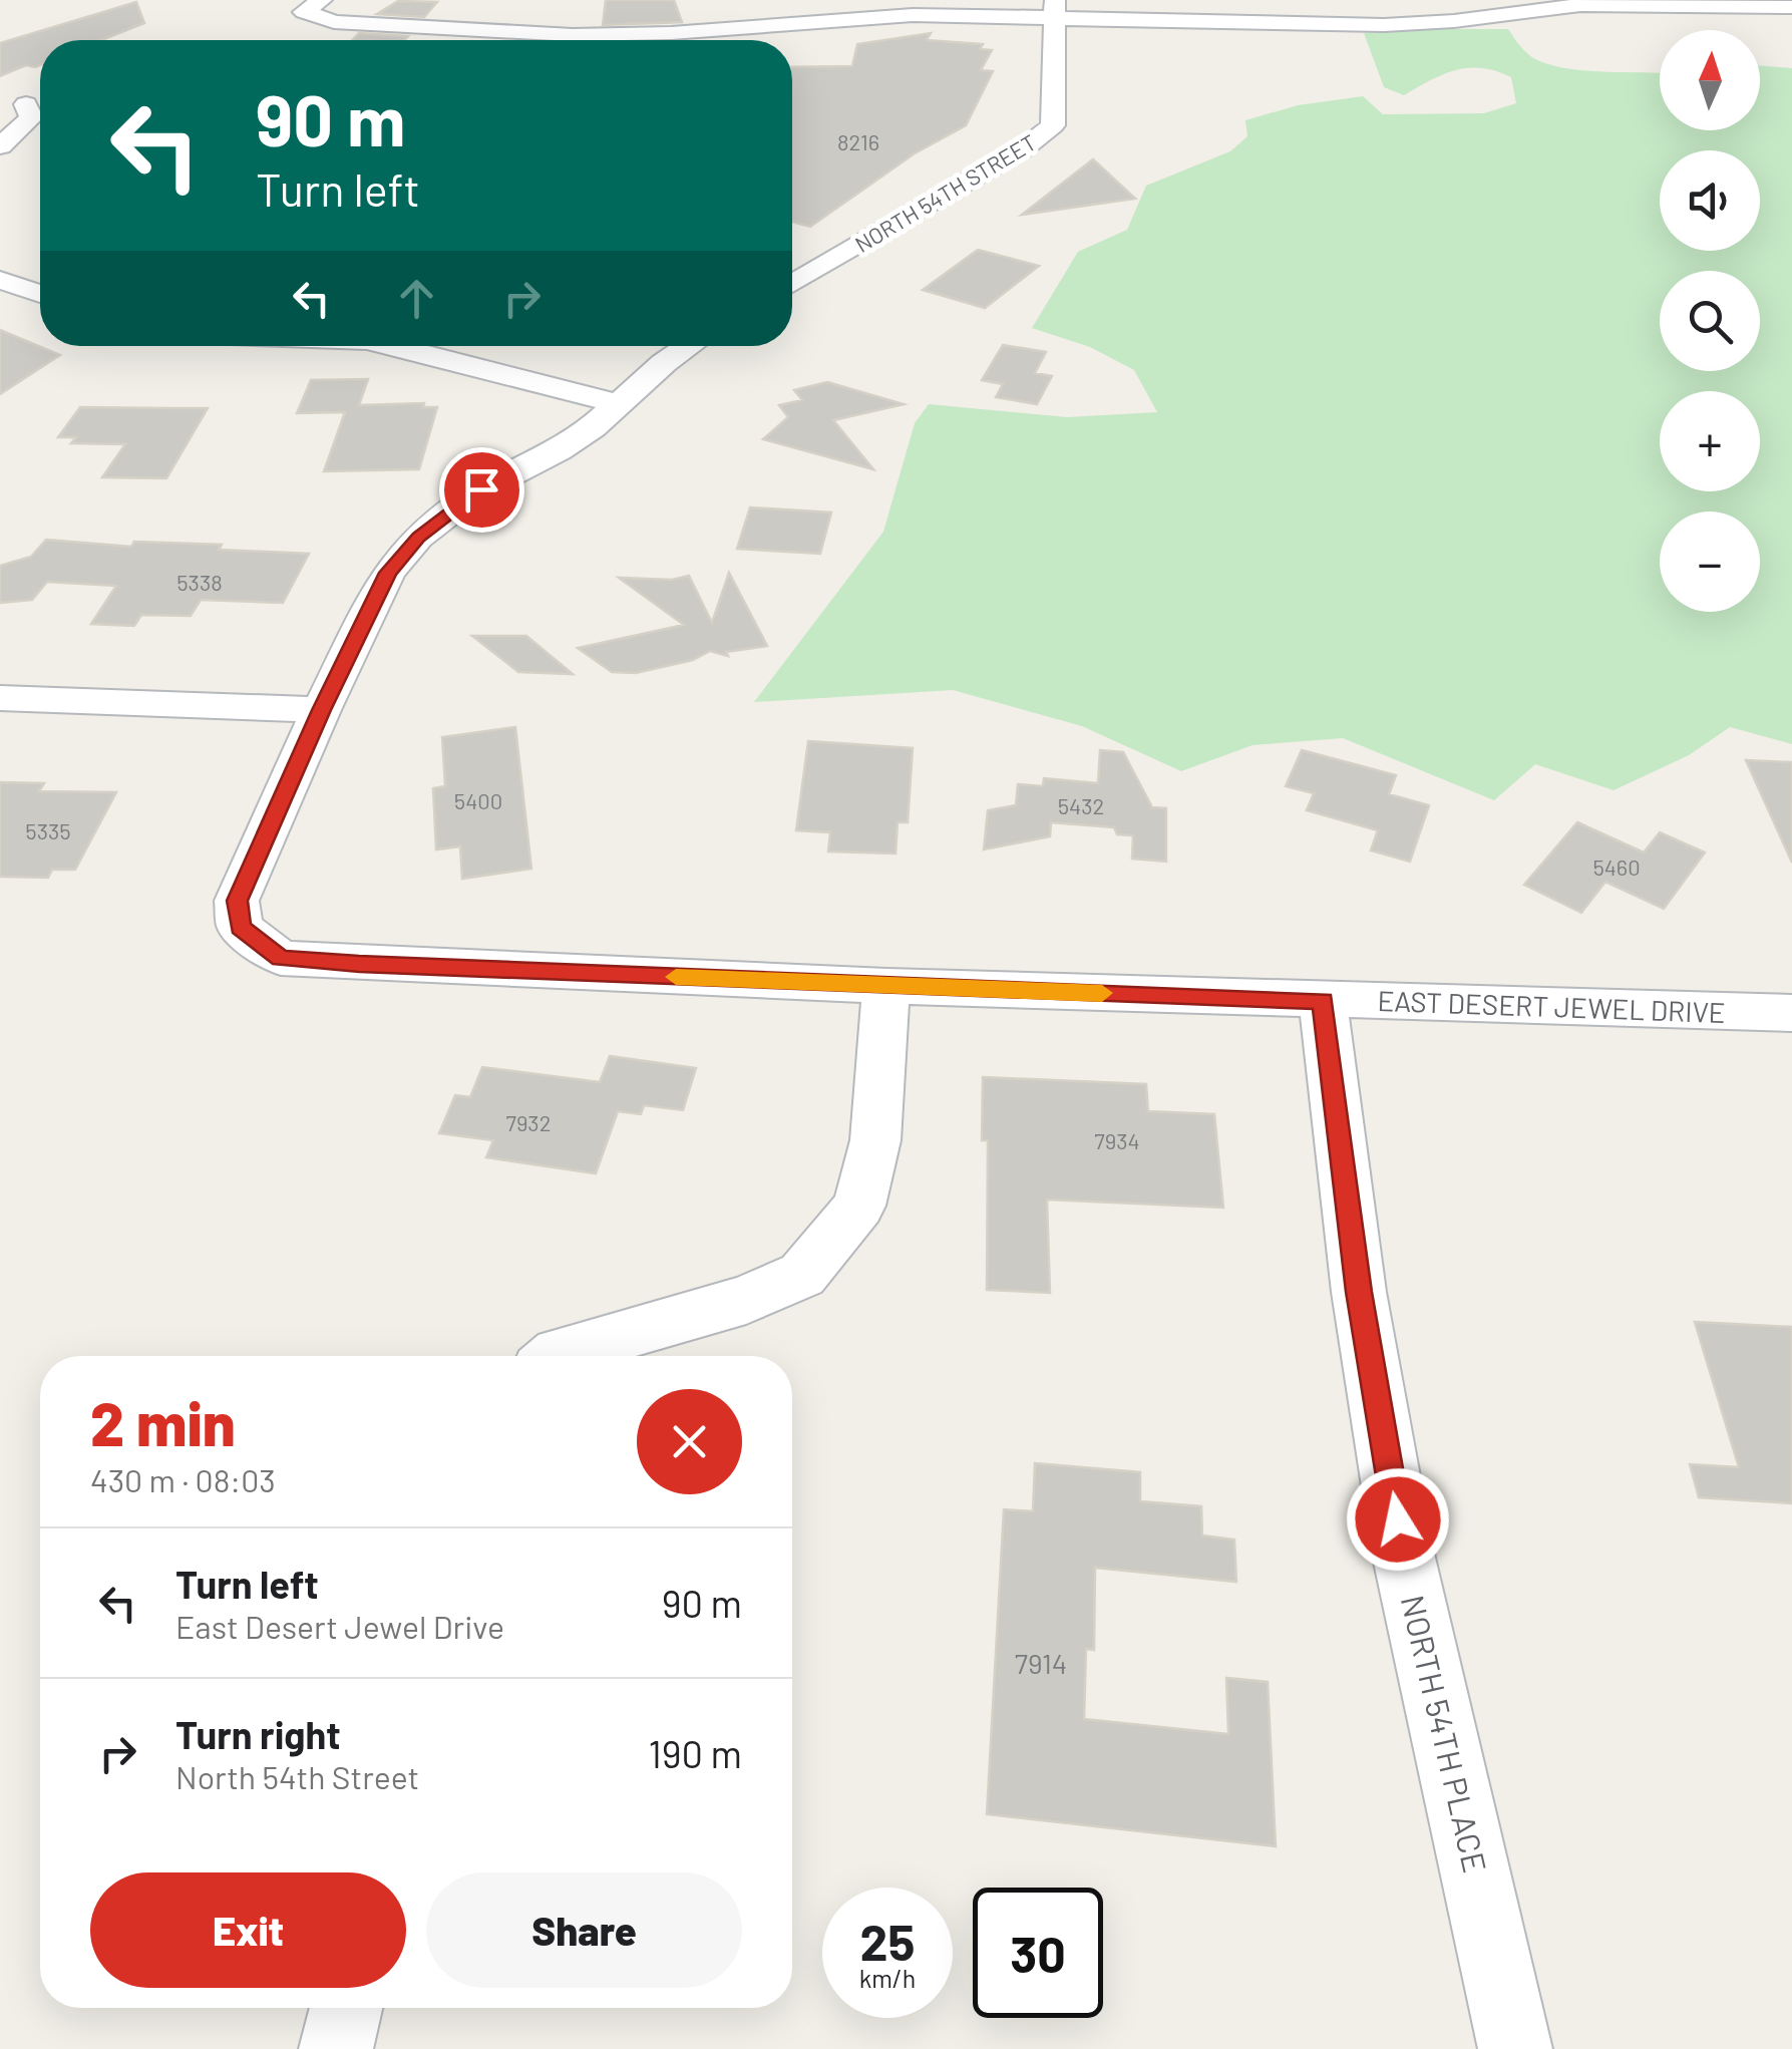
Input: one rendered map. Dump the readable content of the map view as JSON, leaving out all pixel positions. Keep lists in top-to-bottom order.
{
  "streets": {
    "street": ["NORTH 54TH STREET", "EAST DESERT JEWEL DRIVE", "NORTH 54TH PLACE"]
  },
  "crossings": [
    ["EAST DESERT JEWEL DRIVE", "NORTH 54TH PLACE"]
  ],
  "house_numbers": [
    "8216",
    "5338",
    "5400",
    "5432",
    "5335",
    "5460",
    "7932",
    "7934",
    "7914"
  ],
  "north": "top",
  "page": {
    "map_buttons": ["+", "−"],
    "turn": ["90 m", "Turn left"],
    "heading": ["2 min", "430 m · 08:03"],
    "list": [
      {
        "name": "Turn left",
        "note": "East Desert Jewel Drive",
        "value": "90 m"
      },
      {
        "name": "Turn right",
        "note": "North 54th Street",
        "value": "190 m"
      }
    ],
    "buttons": ["Exit", "Share"],
    "speed": "25 km/h",
    "limit": "30"
  }
}
